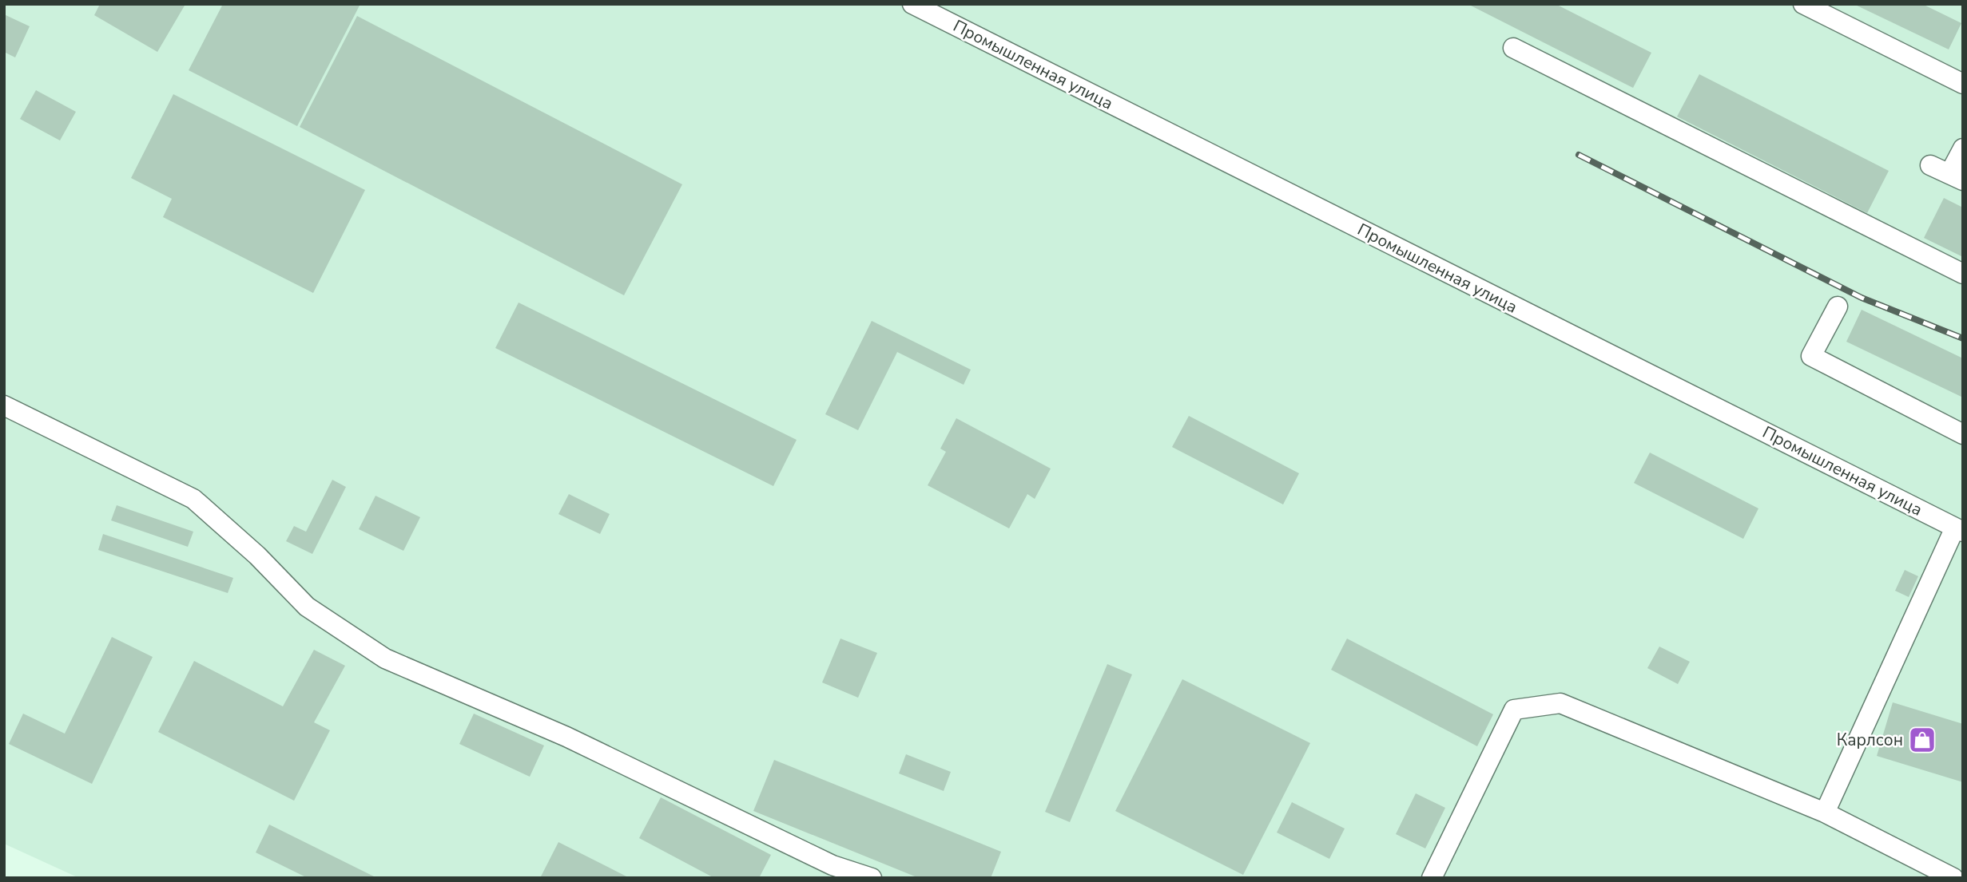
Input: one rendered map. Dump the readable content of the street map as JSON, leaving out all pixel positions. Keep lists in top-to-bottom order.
{
  "streets": {
    "street": ["Промышленная улица"]
  },
  "places": {
    "shop": ["Карлсон"]
  }
}
